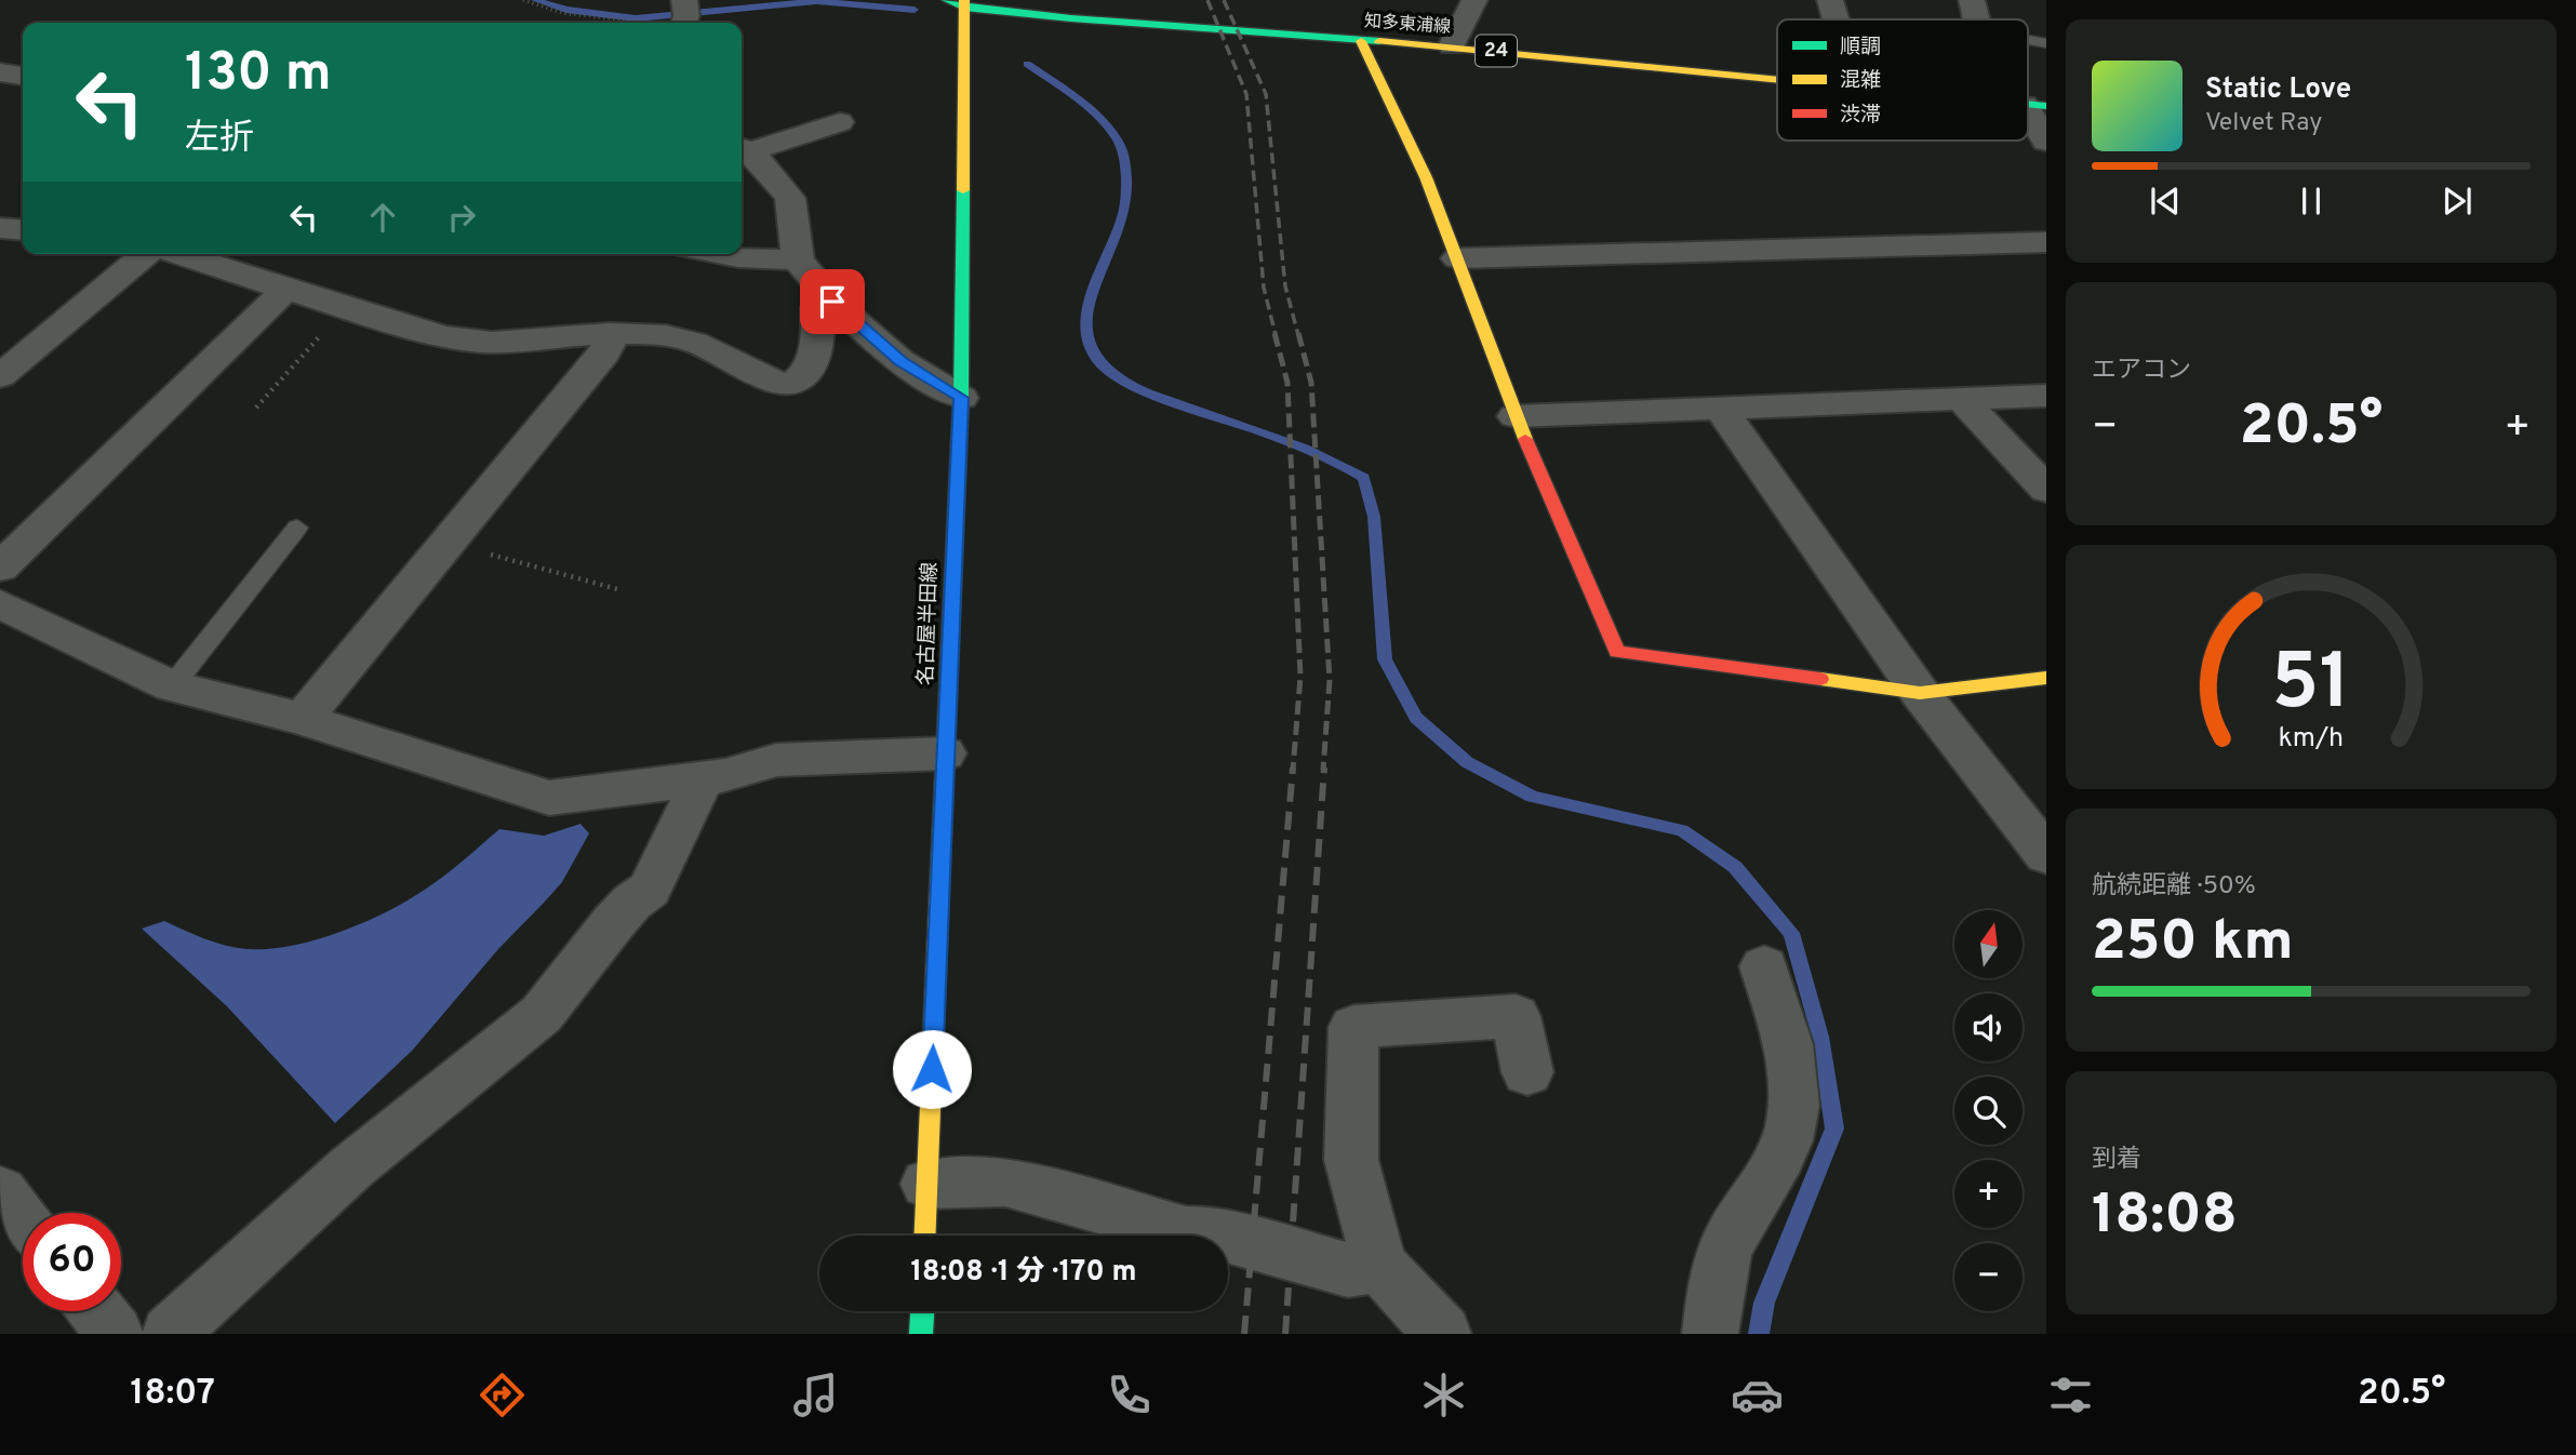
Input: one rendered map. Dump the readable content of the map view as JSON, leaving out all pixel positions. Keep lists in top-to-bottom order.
{
  "streets": {
    "main road": ["知多東浦線", "24", "名古屋半田線"]
  },
  "crossings": [
    ["知多東浦線", "名古屋半田線"]
  ],
  "legend": ["順調", "混雑", "渋滞"],
  "north": "top",
  "page": {
    "turn": ["130 m", "左折"],
    "song": ["Static Love", "Velvet Ray"],
    "tile": [
      "エアコン",
      ["航続距離 · 50%", "250 km"],
      ["到着", "18:08"]
    ],
    "heat": ["−", "20.5°", "+"],
    "map_buttons": ["+", "−"],
    "limit": "60",
    "trip": "18:08 · 1 分 · 170 m",
    "tabs": ["18:07", "20.5°"],
    "gauge": ["51", "km/h"]
  }
}
